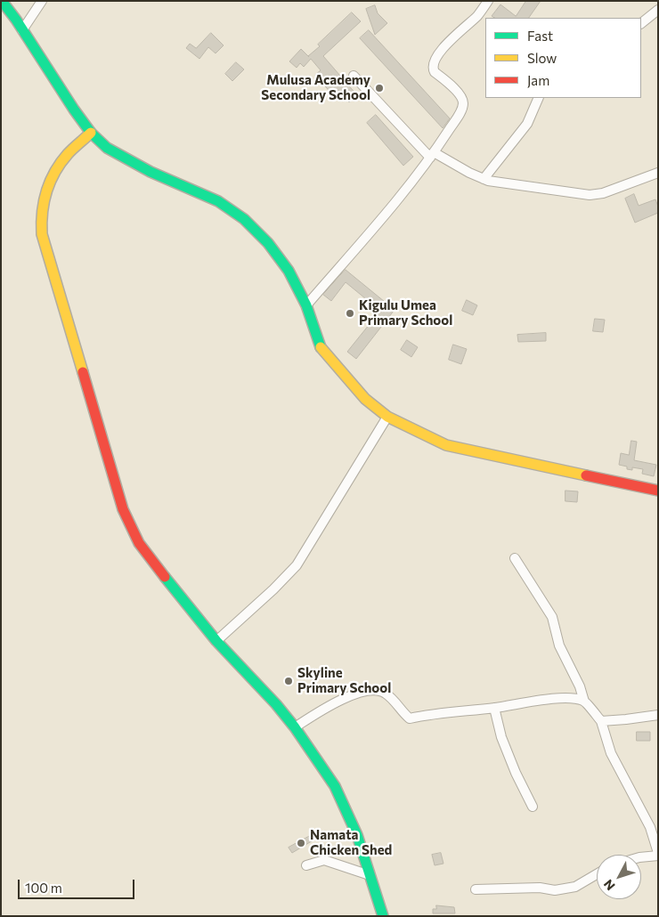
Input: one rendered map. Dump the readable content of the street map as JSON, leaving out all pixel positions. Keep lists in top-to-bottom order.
{
  "places": [
    "Mulusa Academy Secondary School",
    "Kigulu Umea Primary School",
    "Skyline Primary School",
    "Namata Chicken Shed"
  ],
  "legend": ["Fast", "Slow", "Jam"],
  "scale_bar": "100 m",
  "north": "bottom left"
}
